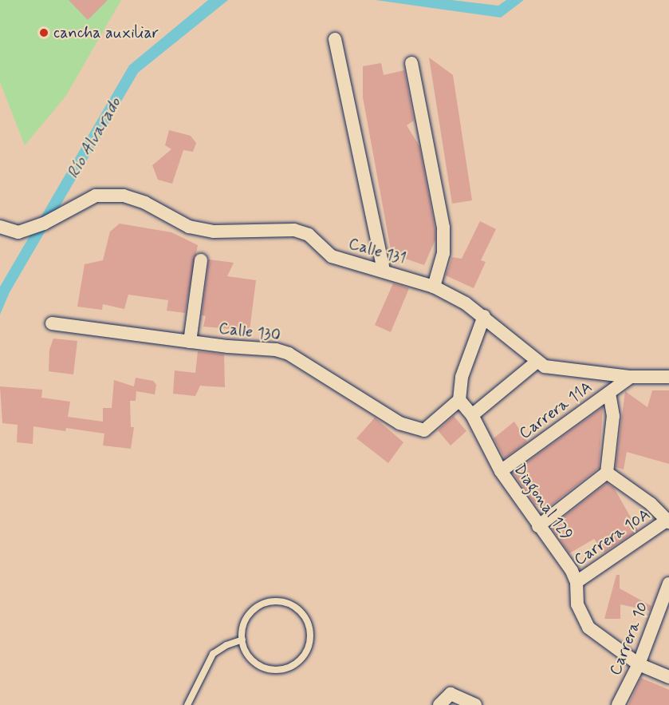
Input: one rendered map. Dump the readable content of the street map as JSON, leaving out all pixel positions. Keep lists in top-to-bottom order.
{
  "streets": {
    "street": [
      "Calle 131",
      "Calle 130",
      "Carrera 11A",
      "Diagonal 129",
      "Carrera 10A",
      "Carrera 10"
    ]
  },
  "crossings": [
    ["Calle 131", "Carrera 11A"],
    ["Calle 130", "Diagonal 129"],
    ["Carrera 11A", "Diagonal 129"],
    ["Diagonal 129", "Carrera 10A"]
  ],
  "water": ["Río Alvarado"],
  "places": ["cancha auxiliar"]
}
